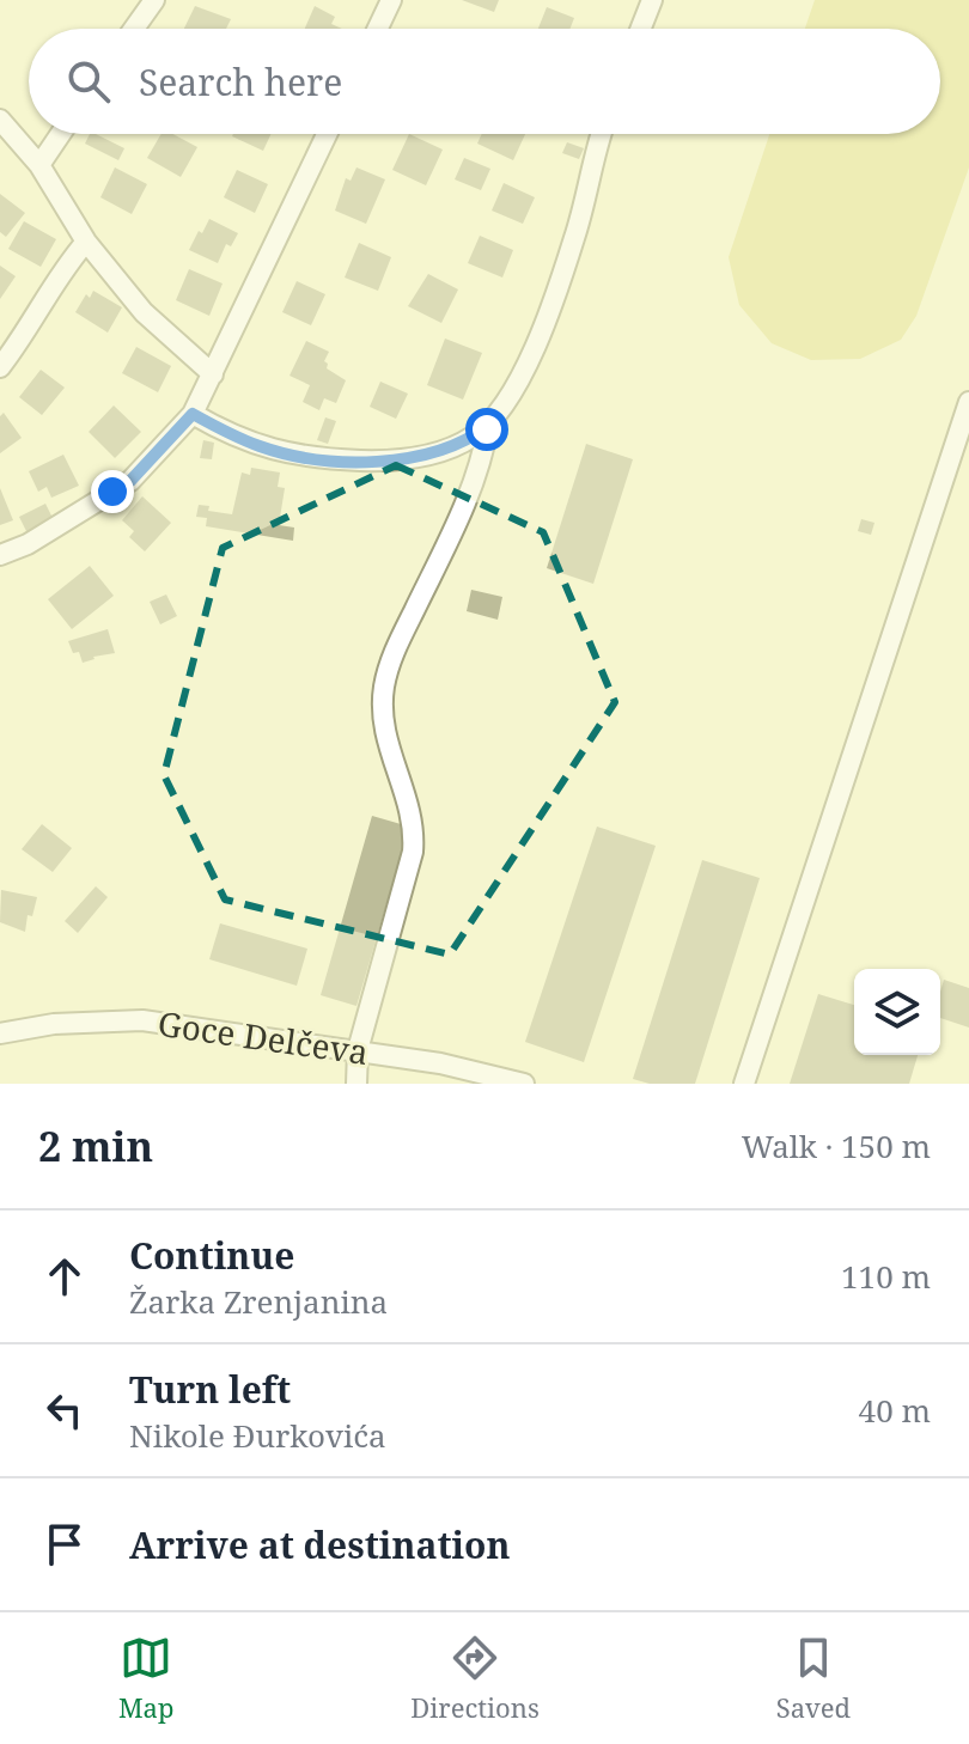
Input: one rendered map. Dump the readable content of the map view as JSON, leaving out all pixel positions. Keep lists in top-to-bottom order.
{
  "streets": {
    "street": ["Goce Delčeva"]
  },
  "page": {
    "search": "Search here",
    "heading": ["2 min", "Walk · 150 m"],
    "list": [
      ["Continue", "Žarka Zrenjanina", "110 m"],
      ["Turn left", "Nikole Đurkovića", "40 m"],
      "Arrive at destination"
    ],
    "nav": ["Map", "Directions", "Saved"]
  }
}
